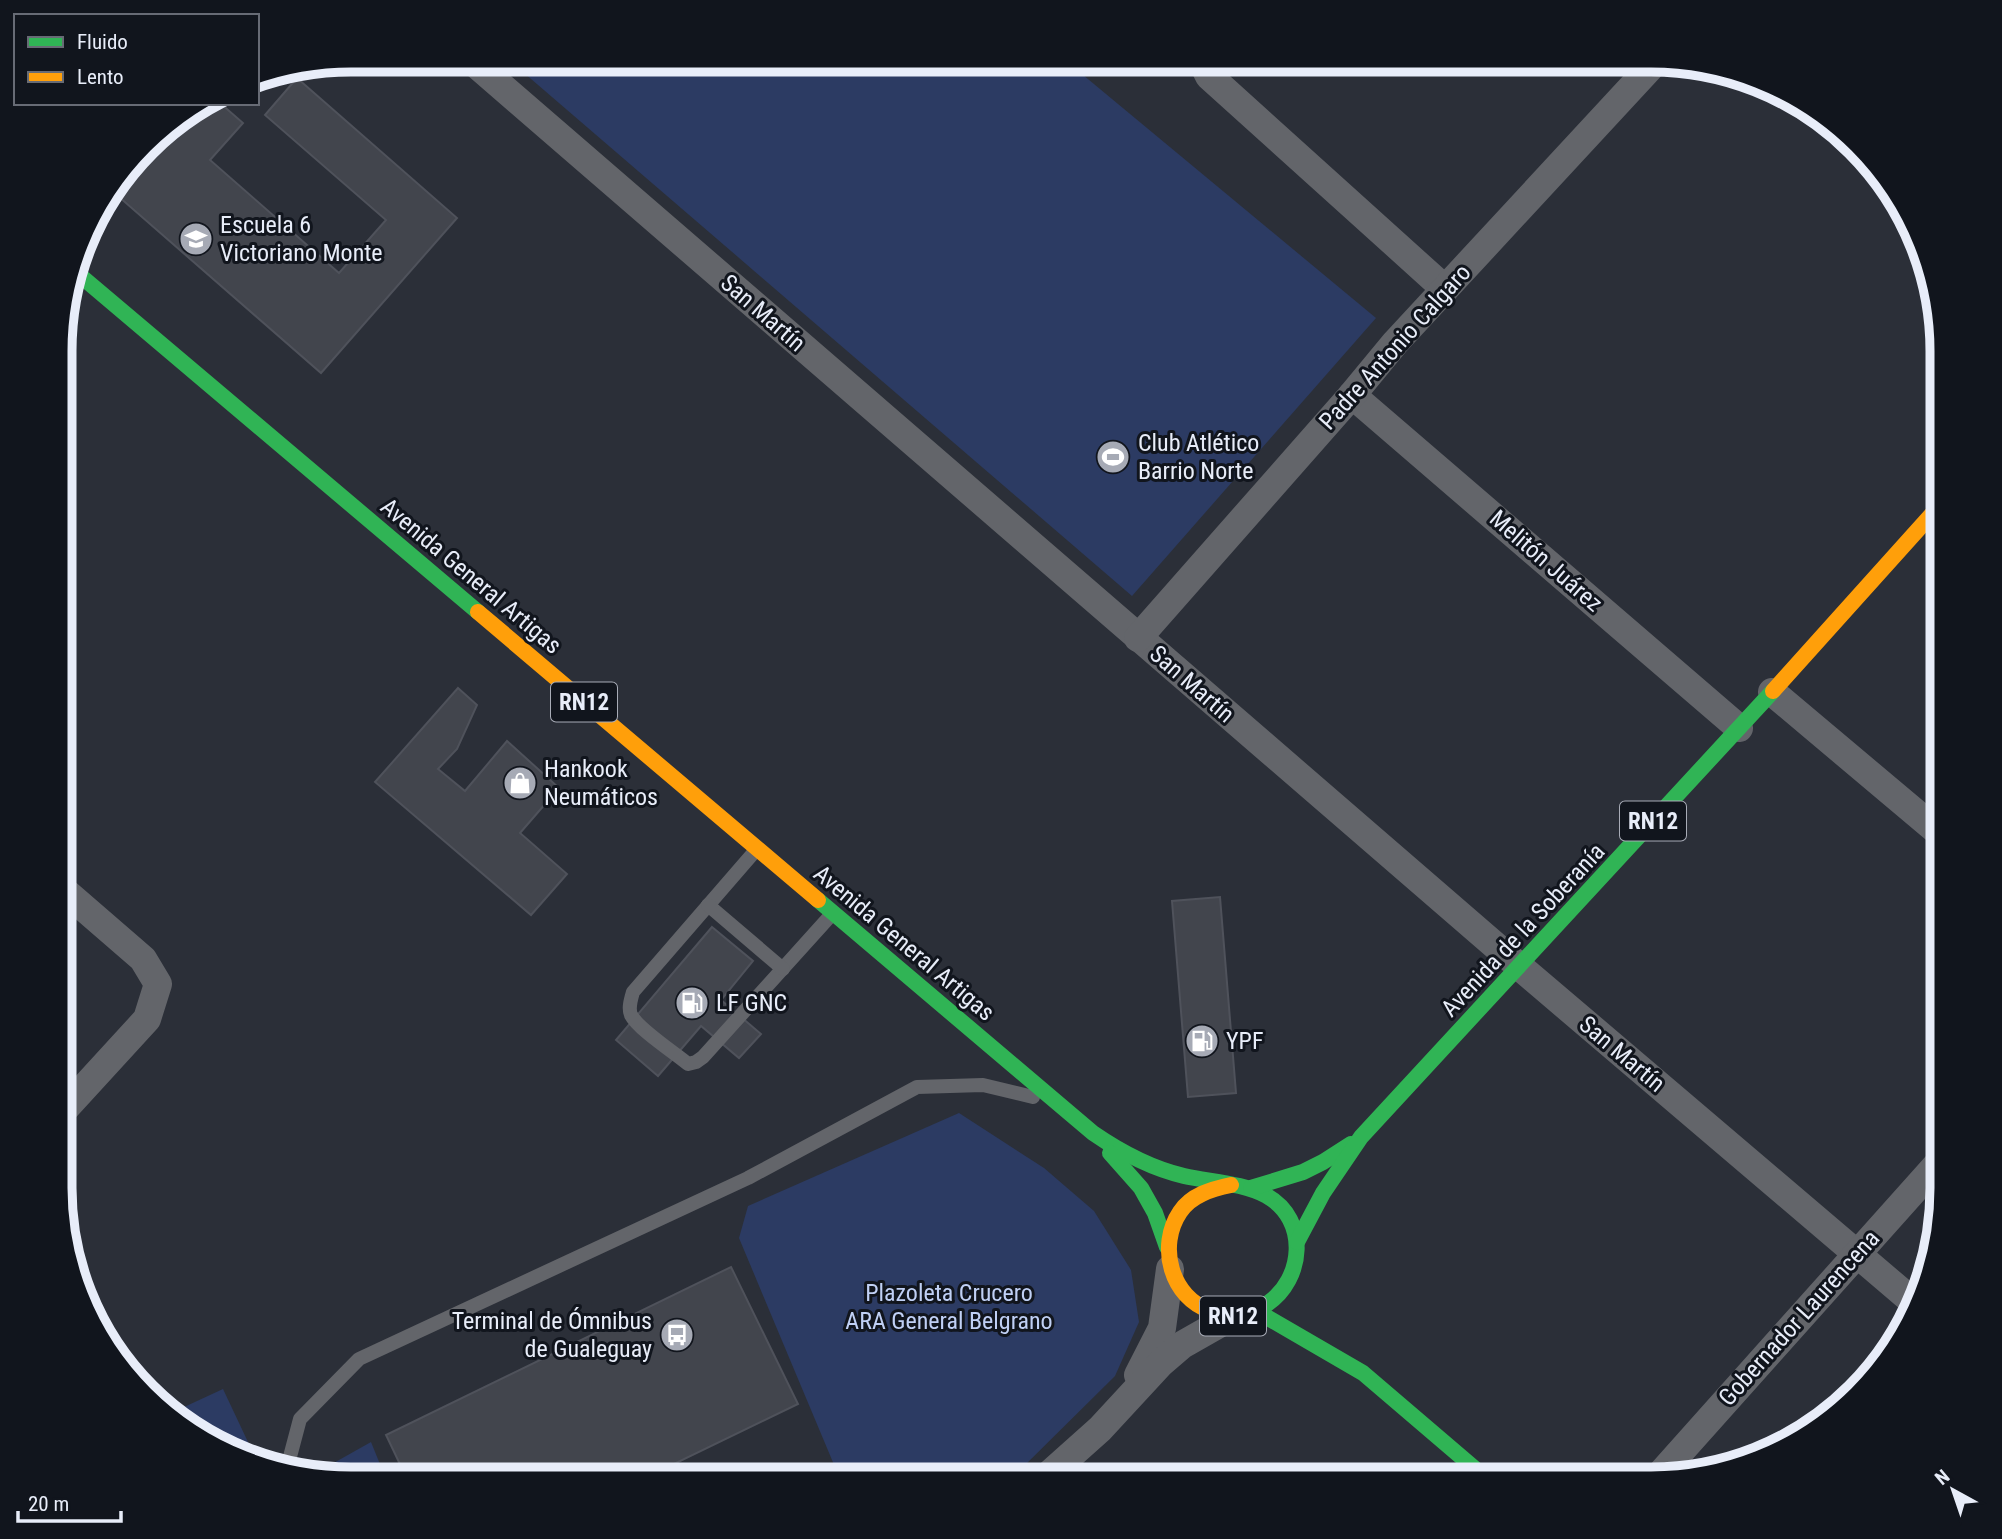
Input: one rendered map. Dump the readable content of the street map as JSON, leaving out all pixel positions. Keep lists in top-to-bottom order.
{
  "streets": {
    "main road": ["Avenida General Artigas", "RN12", "Avenida de la Soberanía"],
    "street": [
      "San Martín",
      "Padre Antonio Calgaro",
      "Melitón Juárez",
      "Gobernador Laurencena"
    ]
  },
  "crossings": [
    ["San Martín", "Padre Antonio Calgaro"],
    ["San Martín", "Avenida de la Soberanía"],
    ["San Martín", "Gobernador Laurencena"],
    ["Padre Antonio Calgaro", "Melitón Juárez"],
    ["Melitón Juárez", "Avenida de la Soberanía"],
    ["Avenida General Artigas", "RN12"],
    ["Avenida General Artigas", "Avenida de la Soberanía"],
    ["RN12", "Avenida de la Soberanía"]
  ],
  "parks": ["Plazoleta Crucero ARA General Belgrano"],
  "places": {
    "school or university": ["Escuela 6 Victoriano Monte"],
    "sports": ["Club Atlético Barrio Norte"],
    "shop": ["Hankook Neumáticos"],
    "fuel station": ["LF GNC", "YPF"],
    "bus stop": ["Terminal de Ómnibus de Gualeguay"]
  },
  "legend": ["Fluido", "Lento"],
  "scale_bar": "20 m",
  "north": "top left"
}
